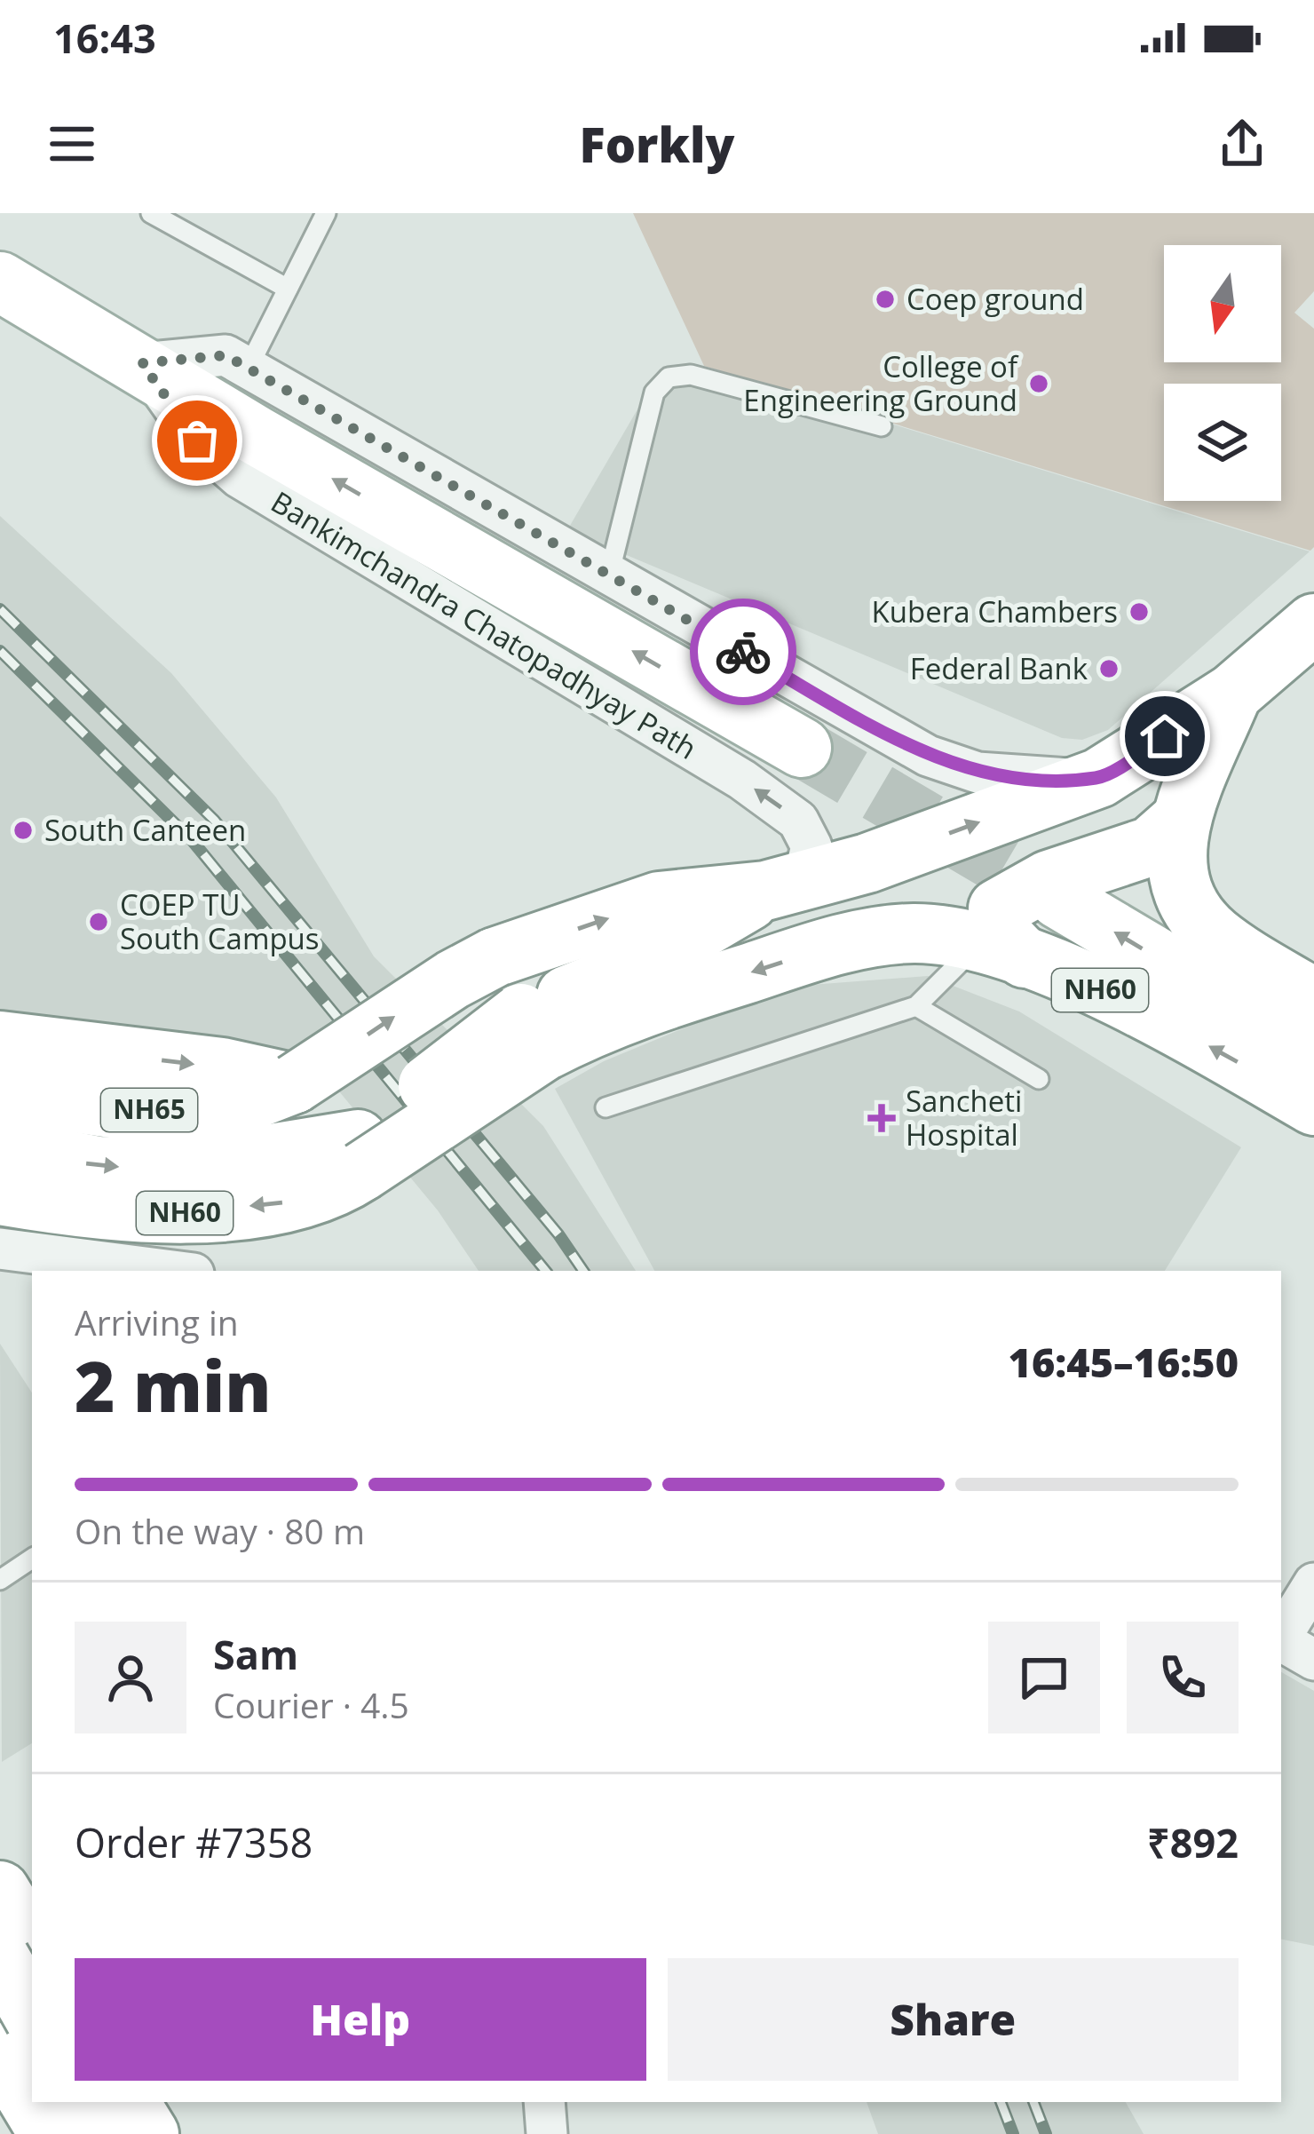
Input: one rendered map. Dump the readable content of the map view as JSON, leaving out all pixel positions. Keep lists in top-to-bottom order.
{
  "streets": {
    "main road": ["Bankimchandra Chatopadhyay Path", "NH60", "NH65"]
  },
  "places": {
    "other": [
      "Coep ground",
      "College of Engineering Ground",
      "Kubera Chambers",
      "Federal Bank",
      "South Canteen",
      "COEP TU South Campus"
    ],
    "health": ["Sancheti Hospital"]
  },
  "north": "bottom",
  "page": {
    "status": "16:43",
    "header": "Forkly",
    "heading": ["2 min", "Arriving in", "16:45–16:50"],
    "panel": [
      "Sam",
      "Courier · 4.5",
      "Order #7358",
      "₹892"
    ],
    "bar": "On the way · 80 m",
    "buttons": ["Help", "Share"]
  }
}
